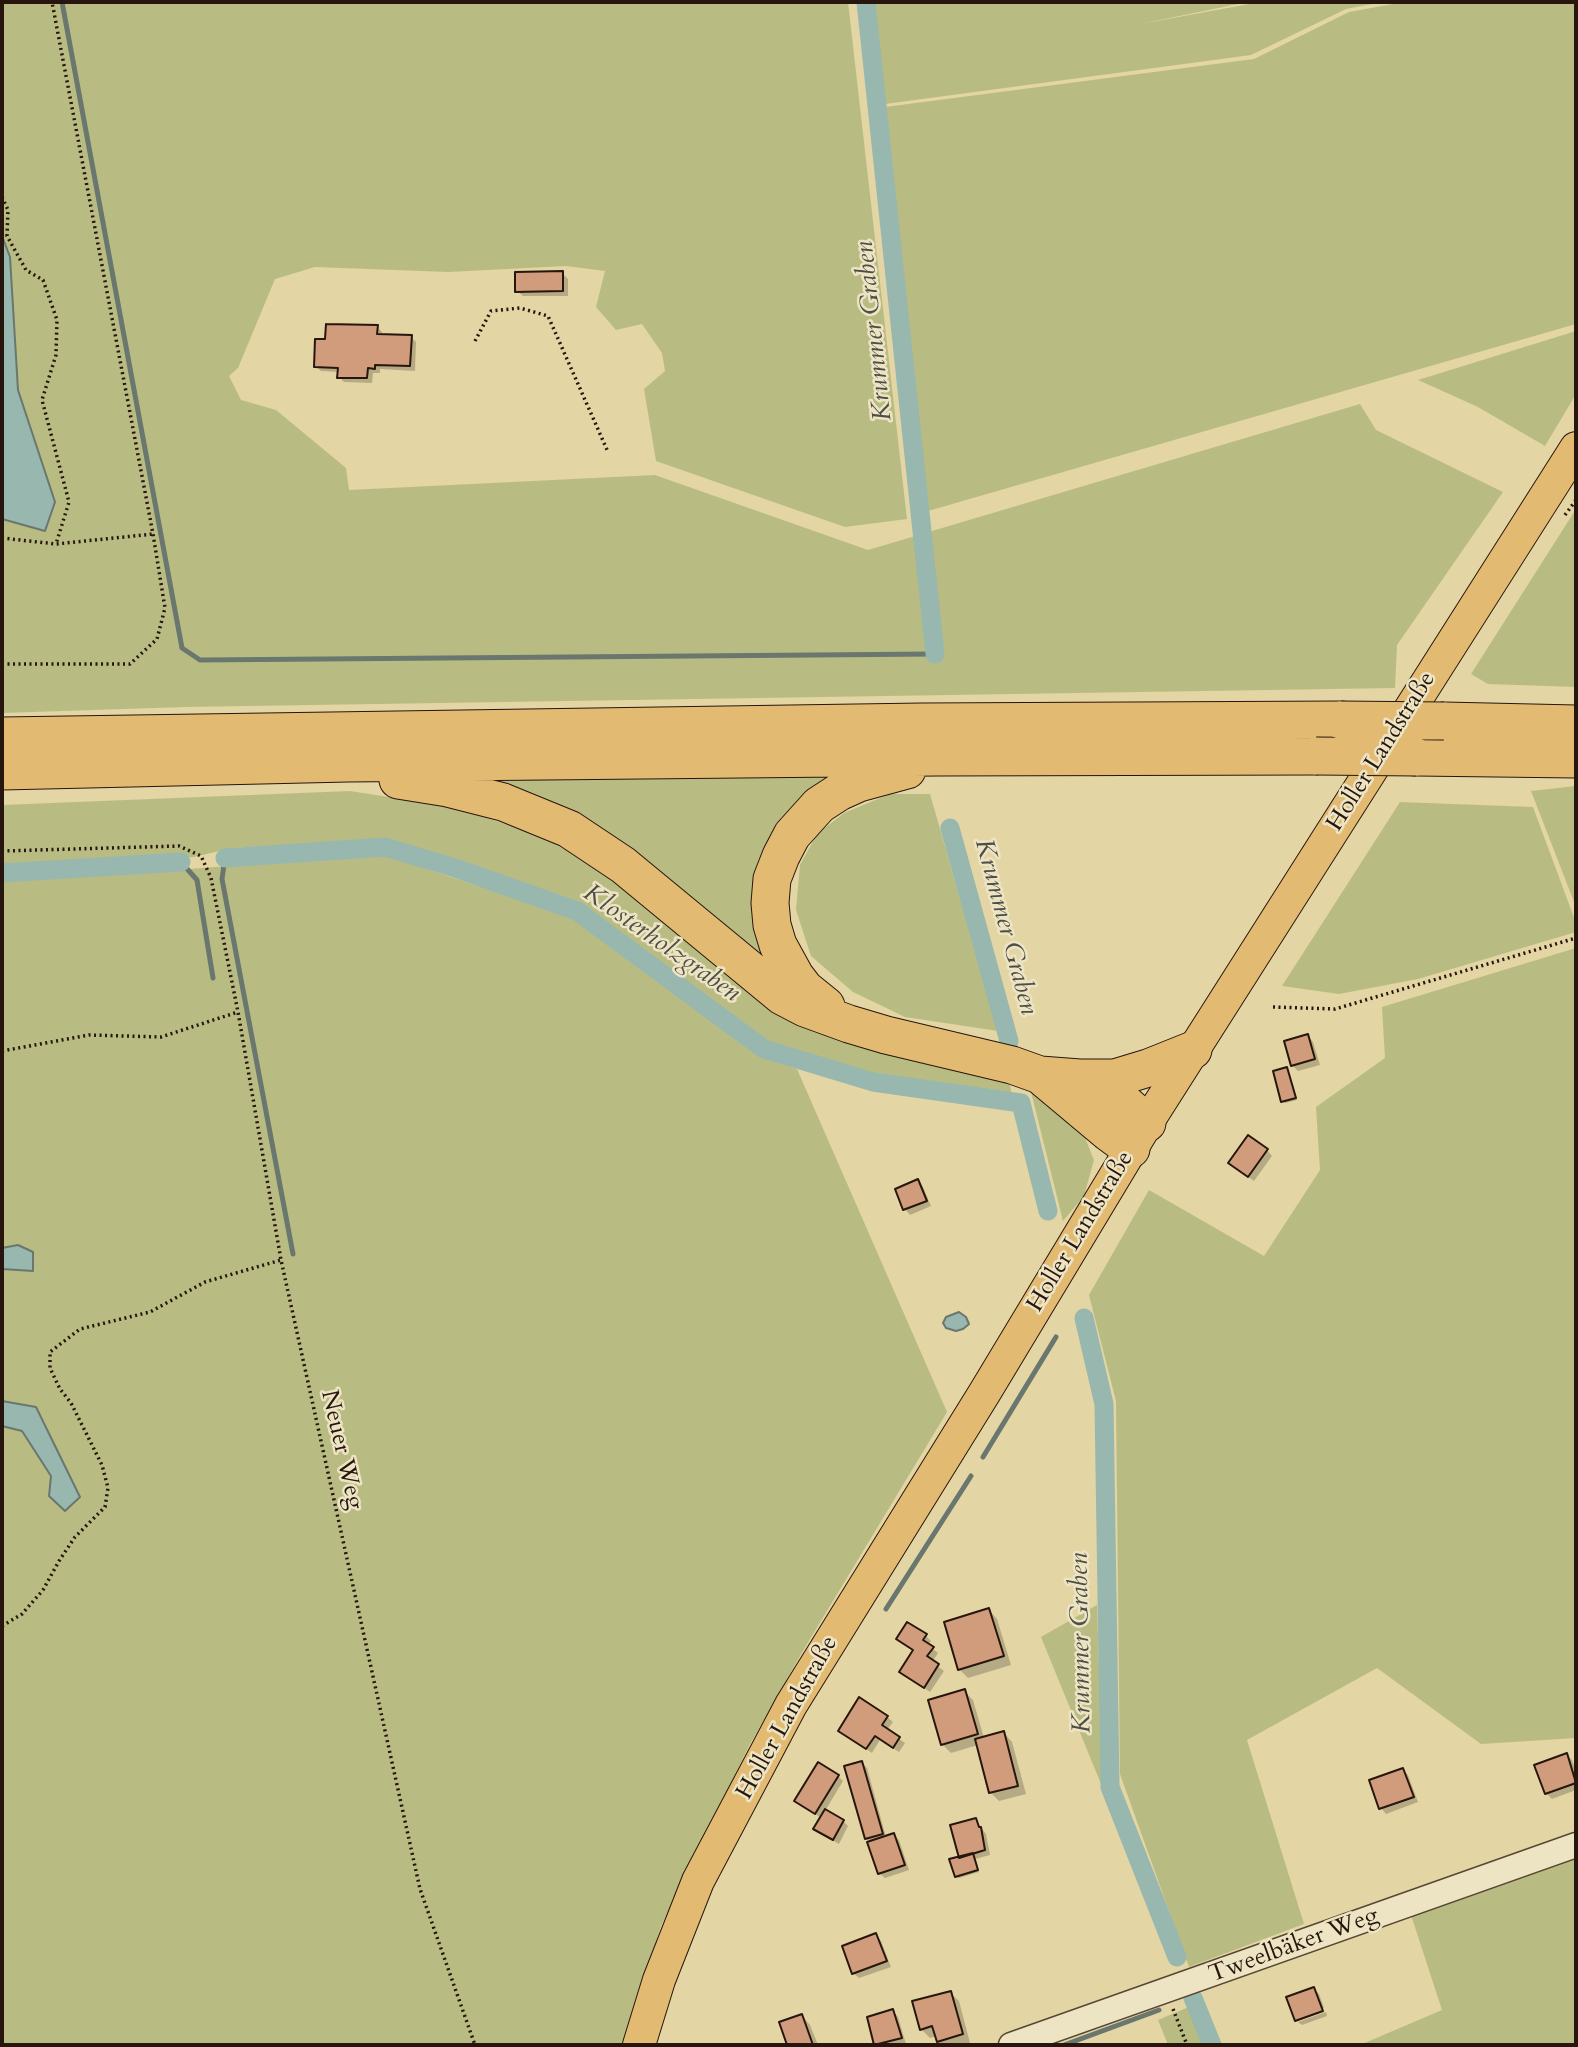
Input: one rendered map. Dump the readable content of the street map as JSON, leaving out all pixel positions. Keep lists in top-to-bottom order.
{
  "streets": {
    "main road": ["Holler Landstraße"],
    "street": ["Tweelbäker Weg"],
    "path": ["Neuer Weg"]
  },
  "water": ["Krummer Graben", "Klosterholzgraben"]
}
